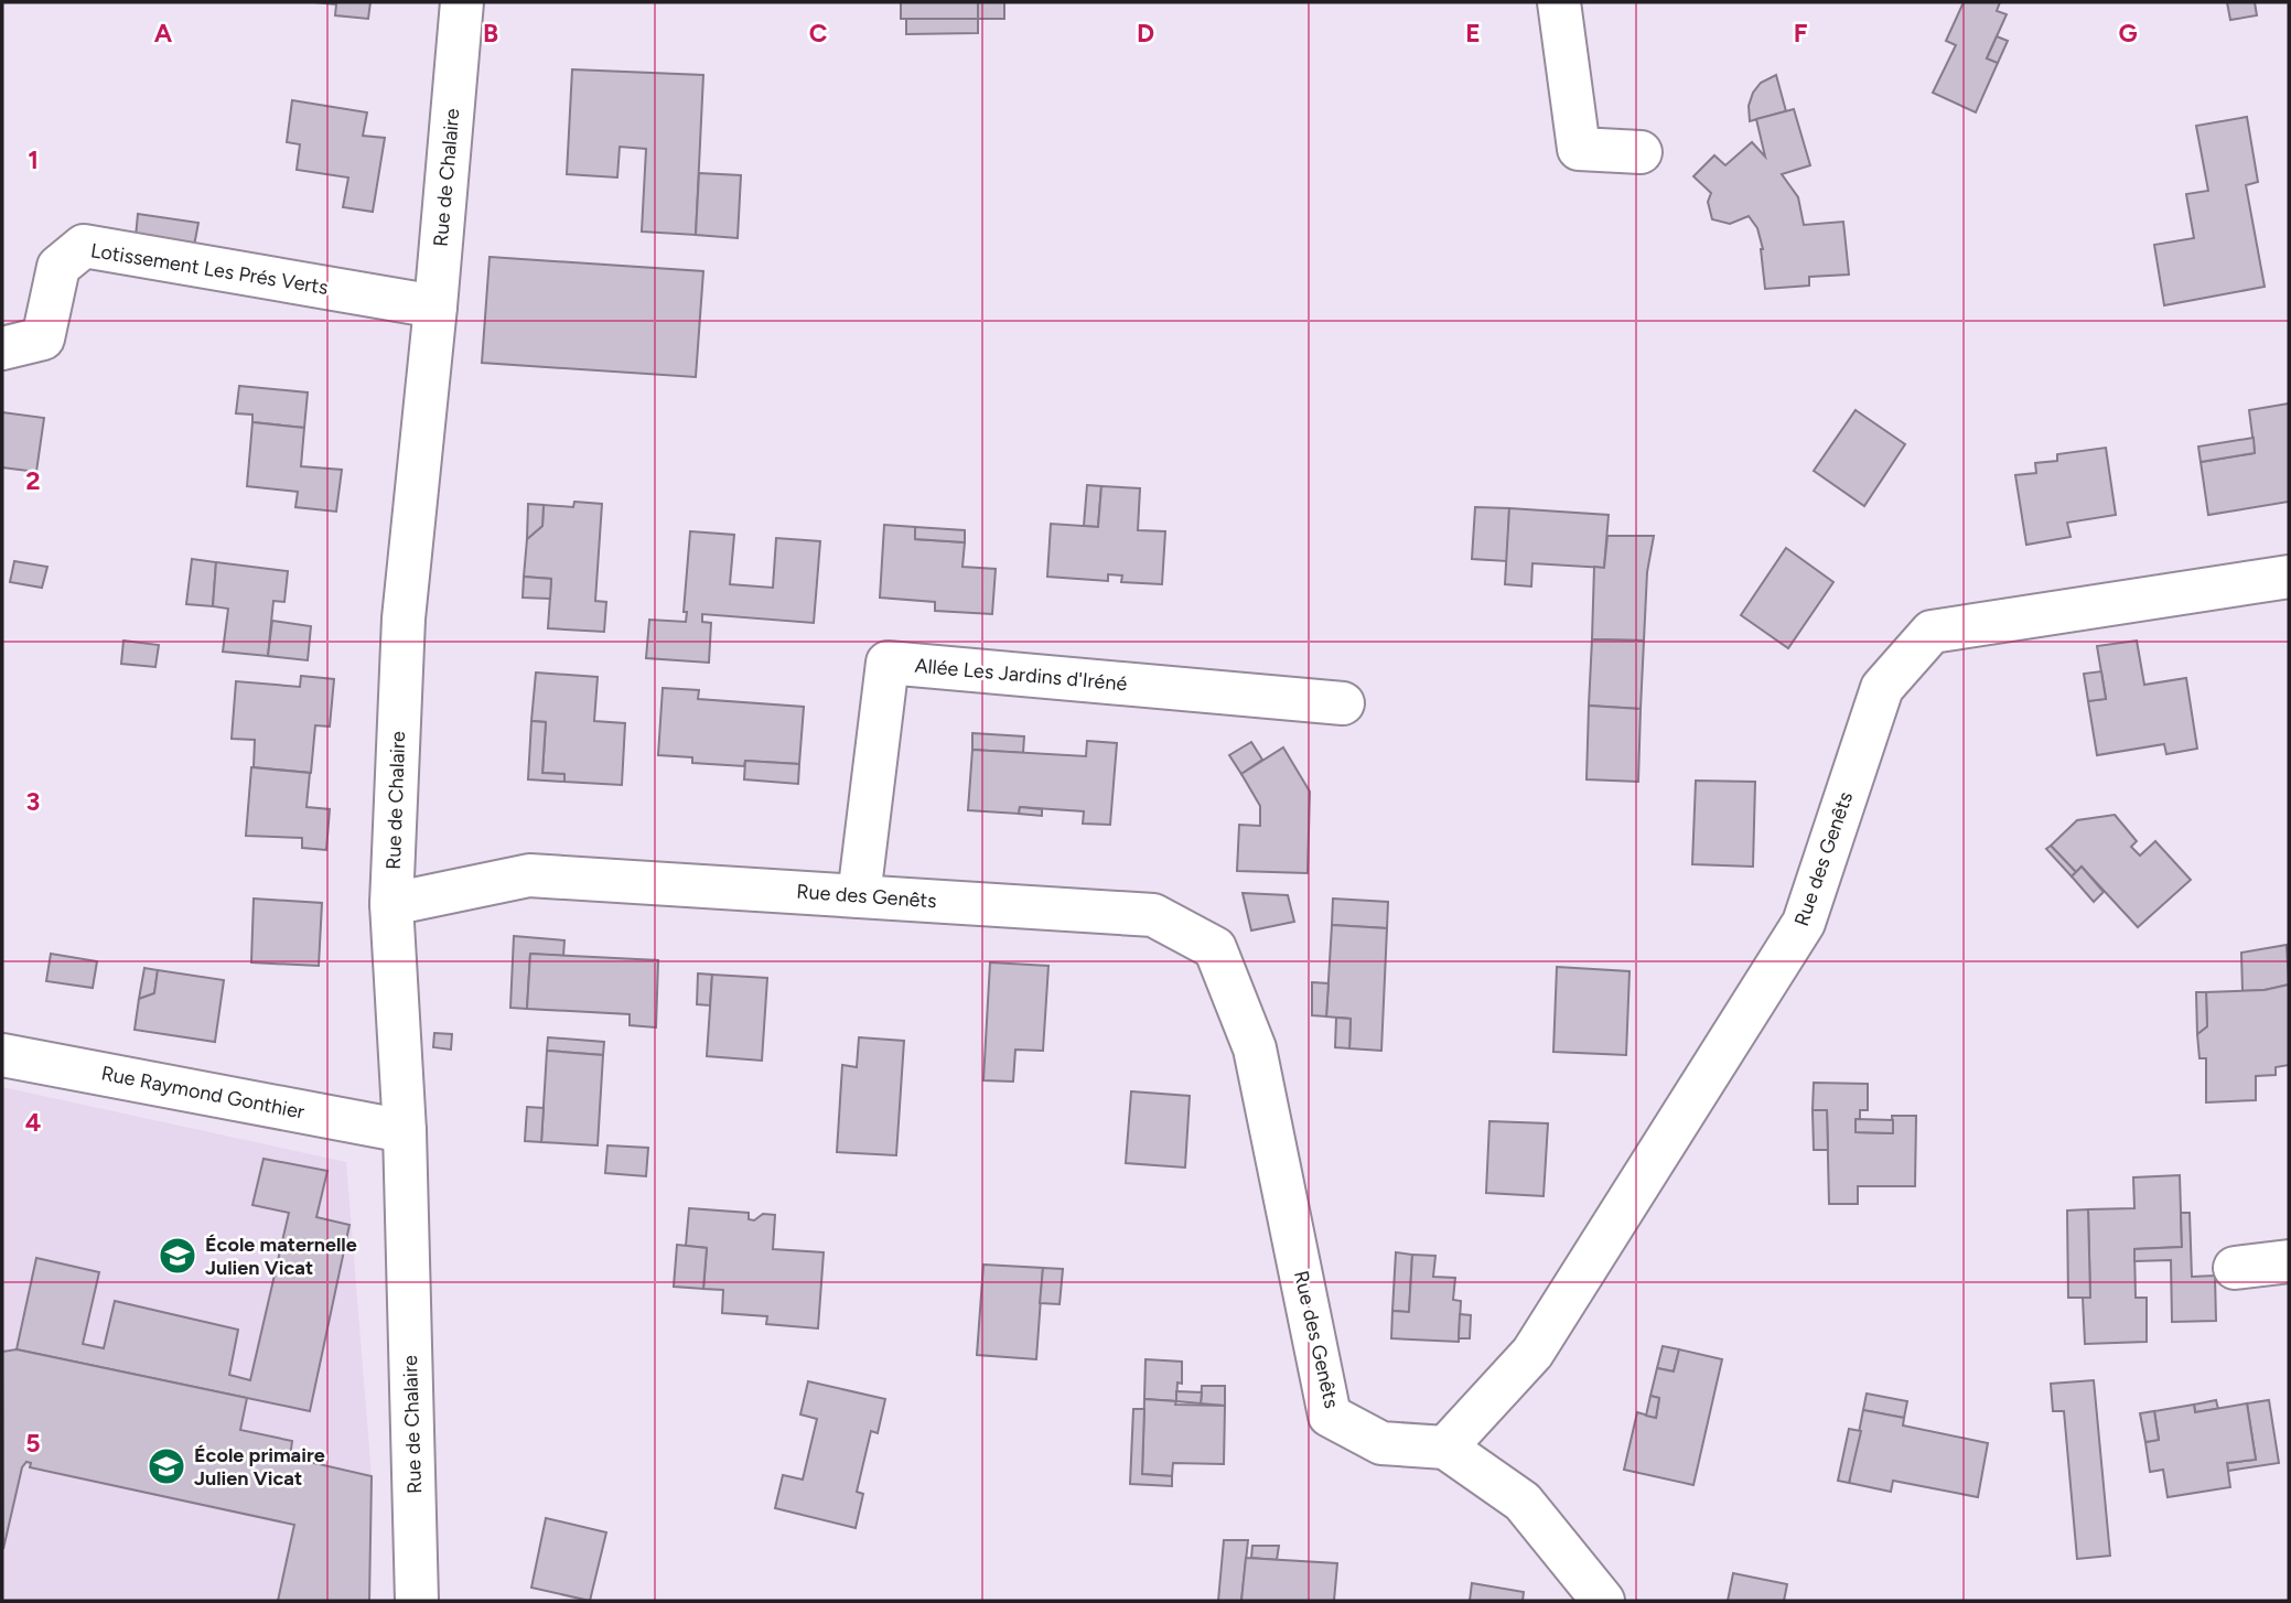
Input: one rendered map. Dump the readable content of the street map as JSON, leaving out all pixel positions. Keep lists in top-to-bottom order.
{
  "streets": {
    "street": [
      "Rue de Chalaire",
      "Lotissement Les Prés Verts",
      "Allée Les Jardins d'Iréné",
      "Rue des Genêts",
      "Rue Raymond Gonthier"
    ]
  },
  "crossings": [
    ["Rue de Chalaire", "Lotissement Les Prés Verts"],
    ["Rue de Chalaire", "Rue des Genêts"],
    ["Rue de Chalaire", "Rue Raymond Gonthier"],
    ["Allée Les Jardins d'Iréné", "Rue des Genêts"]
  ],
  "places": {
    "school or university": ["École maternelle Julien Vicat", "École primaire Julien Vicat"]
  },
  "grid": {
    "columns": [
      "A",
      "B",
      "C",
      "D",
      "E",
      "F",
      "G"
    ],
    "rows": [
      "1",
      "2",
      "3",
      "4",
      "5"
    ]
  }
}
